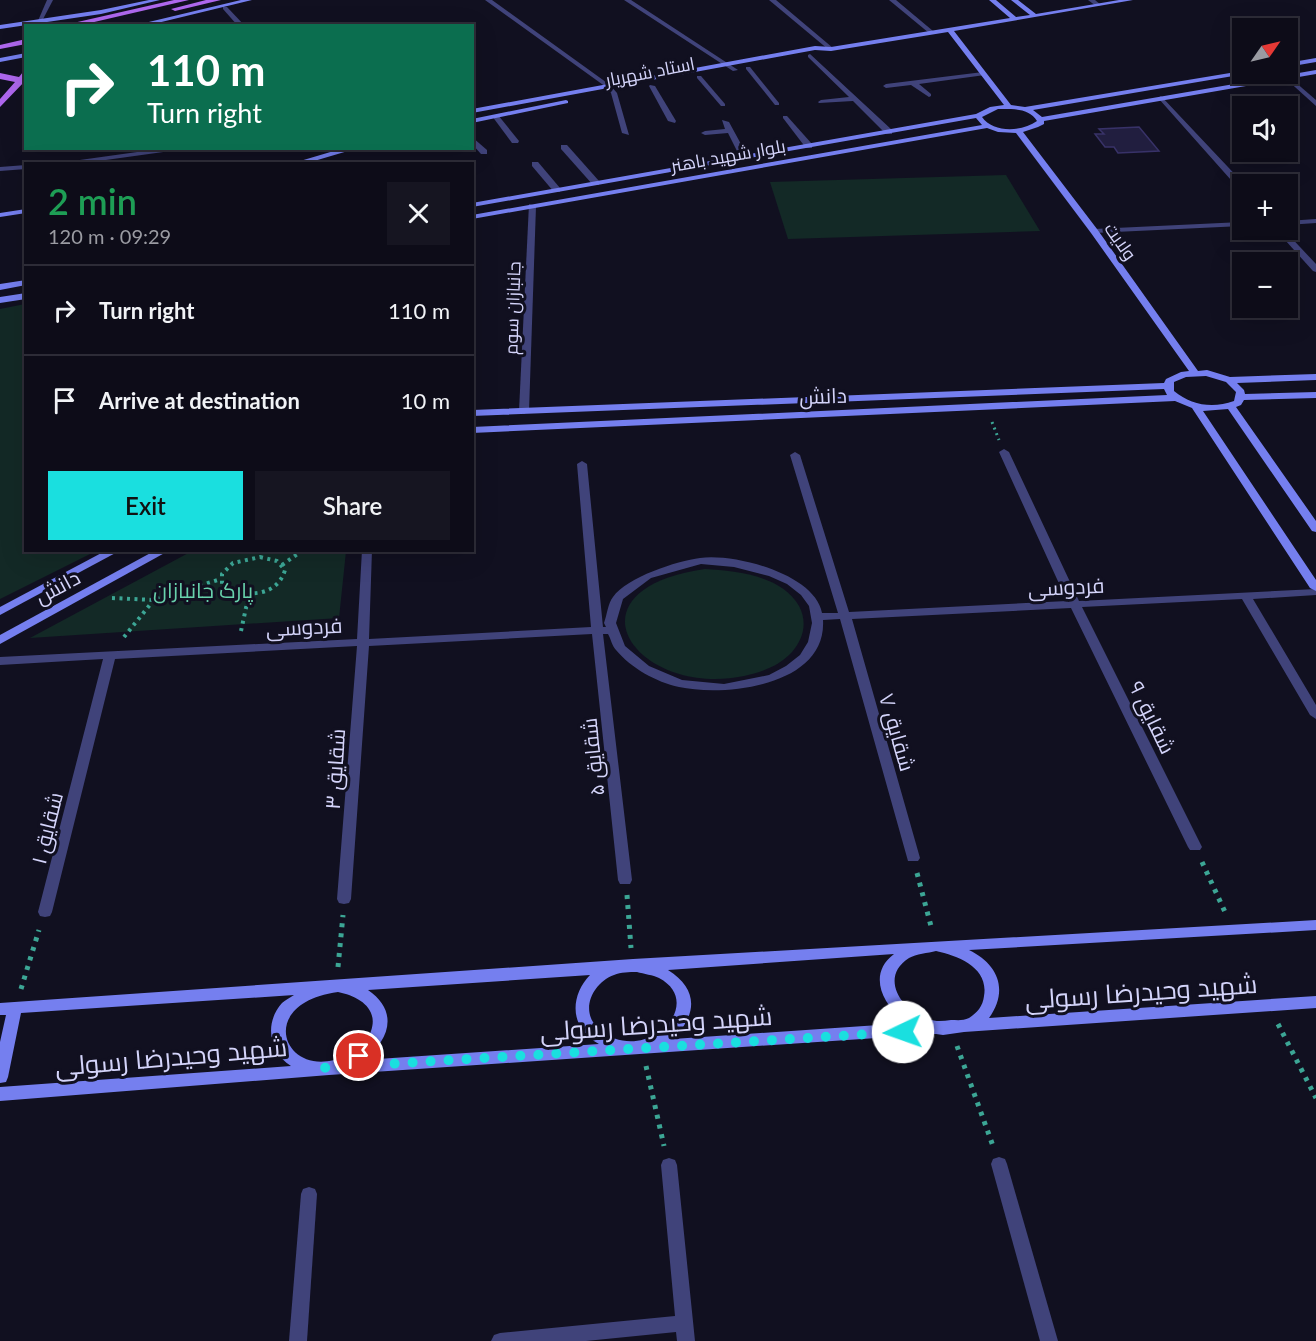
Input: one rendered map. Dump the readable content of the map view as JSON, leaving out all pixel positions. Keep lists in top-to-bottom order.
{
  "streets": {
    "street": [
      "استاد شهریار",
      "بلوار شهید باهنر",
      "ولایت",
      "جانبازان سوم",
      "دانش",
      "فردوسی",
      "شقایق ۹",
      "شقایق ۷",
      "شقایق ۵",
      "شقایق ۳",
      "شقایق ۱",
      "شهید وحیدرضا رسولی"
    ]
  },
  "crossings": [
    ["بلوار شهید باهنر", "ولایت"],
    ["بلوار شهید باهنر", "جانبازان سوم"],
    ["جانبازان سوم", "دانش"],
    ["فردوسی", "شقایق ۹"],
    ["فردوسی", "شقایق ۷"],
    ["فردوسی", "شقایق ۵"],
    ["فردوسی", "شقایق ۳"],
    ["فردوسی", "شقایق ۱"]
  ],
  "parks": ["پارک جانبازان"],
  "north": "top right",
  "page": {
    "map_buttons": ["+", "−"],
    "turn": ["110 m", "Turn right"],
    "heading": ["2 min", "120 m · 09:29"],
    "list": [
      {
        "name": "Turn right",
        "value": "110 m"
      },
      {
        "name": "Arrive at destination",
        "value": "10 m"
      }
    ],
    "buttons": ["Exit", "Share"]
  }
}
